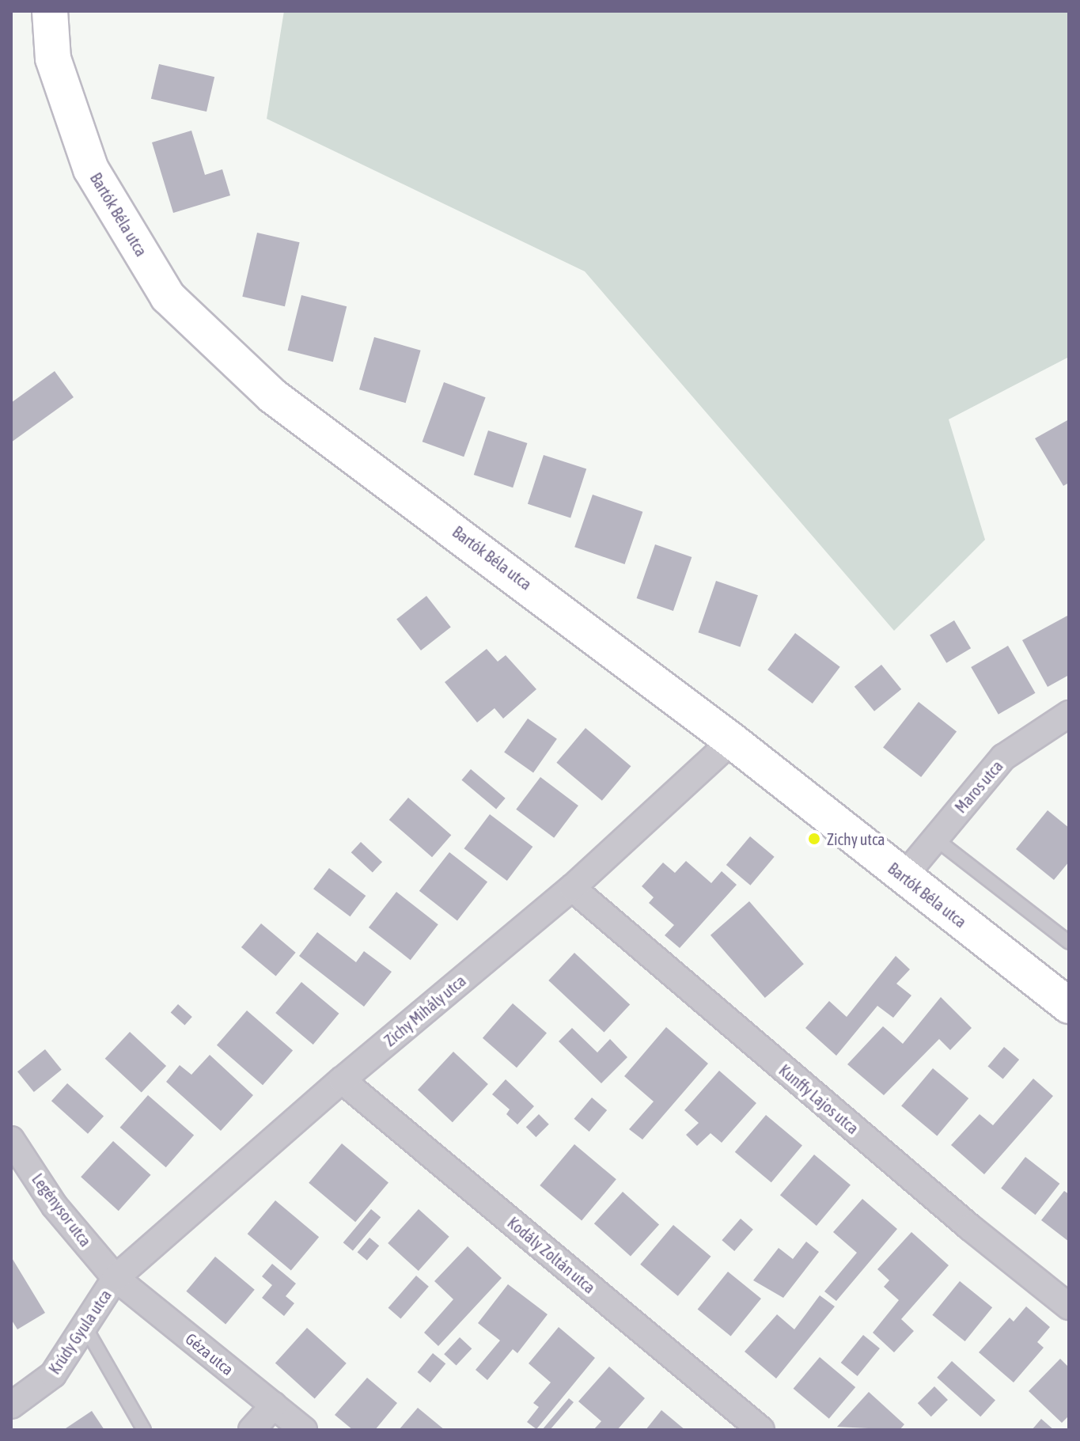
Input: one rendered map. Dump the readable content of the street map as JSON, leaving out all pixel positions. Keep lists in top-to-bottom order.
{
  "streets": {
    "street": [
      "Bartók Béla utca",
      "Maros utca",
      "Zichy Mihály utca",
      "Kunffy Lajos utca",
      "Legénysor utca",
      "Kodály Zoltán utca",
      "Krúdy Gyula utca",
      "Géza utca"
    ]
  },
  "crossings": [
    ["Bartók Béla utca", "Maros utca"],
    ["Bartók Béla utca", "Zichy Mihály utca"],
    ["Zichy Mihály utca", "Kunffy Lajos utca"],
    ["Zichy Mihály utca", "Legénysor utca"],
    ["Zichy Mihály utca", "Kodály Zoltán utca"],
    ["Zichy Mihály utca", "Krúdy Gyula utca"],
    ["Zichy Mihály utca", "Géza utca"],
    ["Legénysor utca", "Krúdy Gyula utca"],
    ["Legénysor utca", "Géza utca"],
    ["Krúdy Gyula utca", "Géza utca"]
  ],
  "places": ["Zichy utca"]
}
